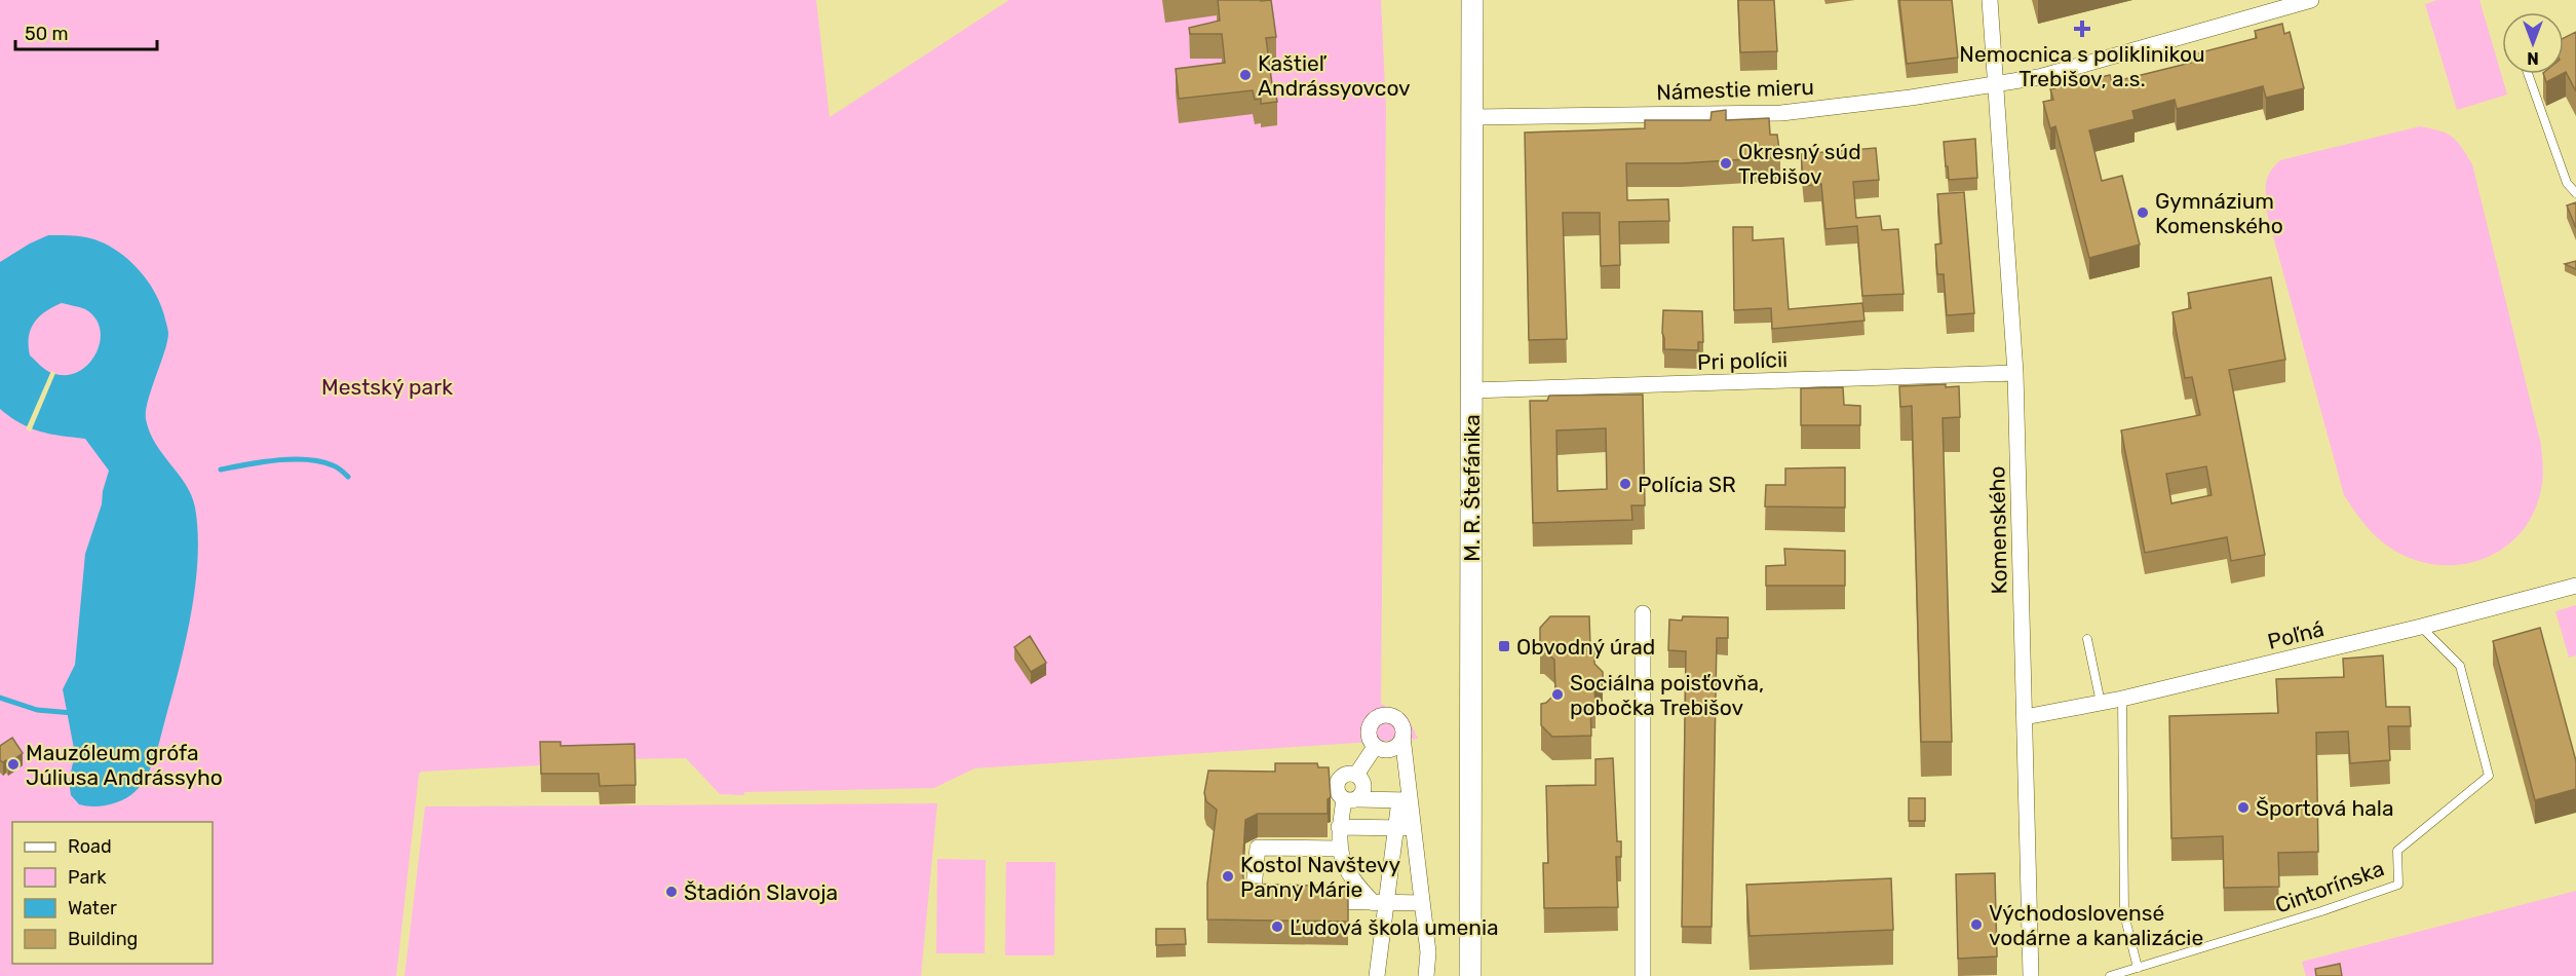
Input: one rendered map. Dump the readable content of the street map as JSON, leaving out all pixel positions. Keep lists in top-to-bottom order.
{
  "streets": {
    "street": [
      "Námestie mieru",
      "Pri polícii",
      "M. R. Štefánika",
      "Komenského",
      "Poľná"
    ],
    "lane": ["Cintorínska"]
  },
  "crossings": [
    ["Námestie mieru", "M. R. Štefánika"],
    ["Námestie mieru", "Komenského"],
    ["Pri polícii", "M. R. Štefánika"],
    ["Pri polícii", "Komenského"],
    ["Komenského", "Poľná"],
    ["Poľná", "Cintorínska"]
  ],
  "parks": ["Mestský park"],
  "places": {
    "health": ["Nemocnica s poliklinikou Trebišov, a.s."],
    "other": [
      "Kaštieľ Andrássyovcov",
      "Okresný súd Trebišov",
      "Gymnázium Komenského",
      "Polícia SR",
      "Sociálna poisťovňa, pobočka Trebišov",
      "Mauzóleum grófa Júliusa Andrássyho",
      "Športová hala",
      "Kostol Navštevy Panny Márie",
      "Štadión Slavoja",
      "Východoslovensé vodárne a kanalizácie",
      "Ľudová škola umenia"
    ],
    "transit": ["Obvodný úrad"]
  },
  "legend": [
    "Road",
    "Park",
    "Water",
    "Building"
  ],
  "scale_bar": "50 m",
  "north": "bottom"
}
